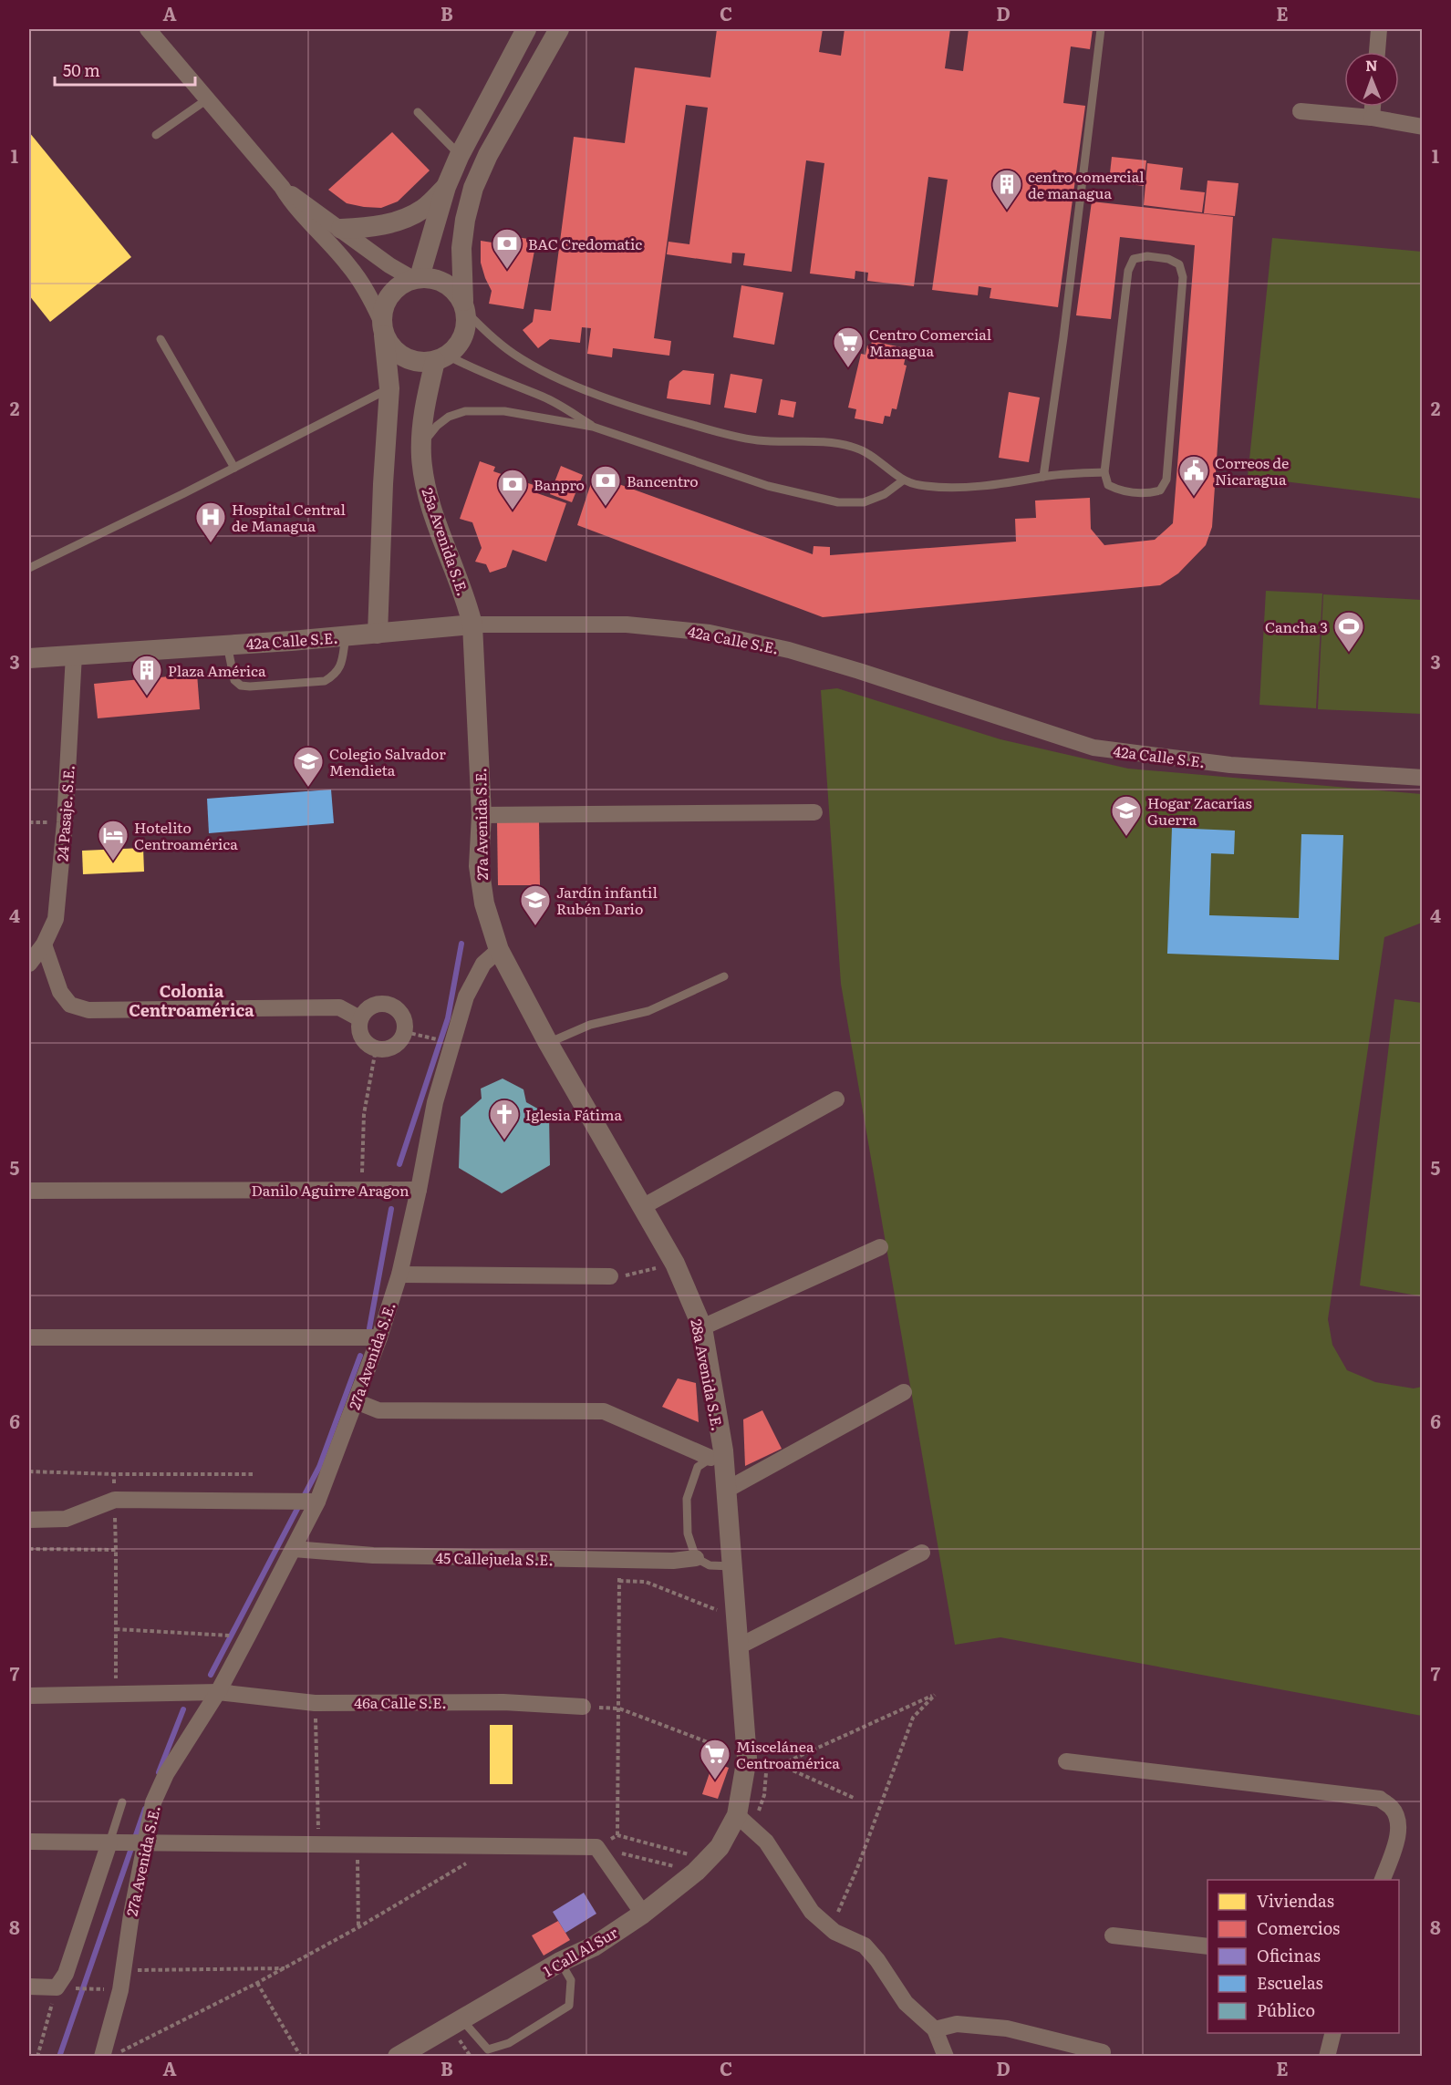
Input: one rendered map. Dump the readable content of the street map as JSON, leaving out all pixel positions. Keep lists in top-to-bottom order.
{
  "streets": {
    "street": [
      "25a Avenida S.E.",
      "42a Calle S.E.",
      "24 Pasaje. S.E.",
      "27a Avenida S.E.",
      "Danilo Aguirre Aragon",
      "28a Avenida S.E.",
      "45 Callejuela S.E.",
      "46a Calle S.E.",
      "1 Call Al Sur"
    ]
  },
  "crossings": [
    ["25a Avenida S.E.", "42a Calle S.E."],
    ["25a Avenida S.E.", "27a Avenida S.E."],
    ["42a Calle S.E.", "24 Pasaje. S.E."],
    ["42a Calle S.E.", "27a Avenida S.E."],
    ["27a Avenida S.E.", "Danilo Aguirre Aragon"],
    ["27a Avenida S.E.", "28a Avenida S.E."],
    ["27a Avenida S.E.", "45 Callejuela S.E."],
    ["27a Avenida S.E.", "46a Calle S.E."],
    ["28a Avenida S.E.", "1 Call Al Sur"]
  ],
  "districts": ["Colonia Centroamérica"],
  "places": {
    "building": ["centro comercial de managua", "Plaza América"],
    "bank": ["BAC Credomatic", "Bancentro", "Banpro"],
    "supermarket": ["Centro Comercial Managua", "Miscelánea Centroamérica"],
    "public building": ["Correos de Nicaragua"],
    "hospital": ["Hospital Central de Managua"],
    "sports": ["Cancha 3"],
    "school or university": ["Colegio Salvador Mendieta", "Hogar Zacarías Guerra", "Jardín infantil Rubén Dario"],
    "hotel": ["Hotelito Centroamérica"],
    "church": ["Iglesia Fátima"]
  },
  "legend": [
    "Viviendas",
    "Comercios",
    "Oficinas",
    "Escuelas",
    "Público"
  ],
  "scale_bar": "50 m",
  "north": "top",
  "grid": {
    "columns": [
      "A",
      "B",
      "C",
      "D",
      "E"
    ],
    "rows": [
      "1",
      "2",
      "3",
      "4",
      "5",
      "6",
      "7",
      "8"
    ]
  }
}
